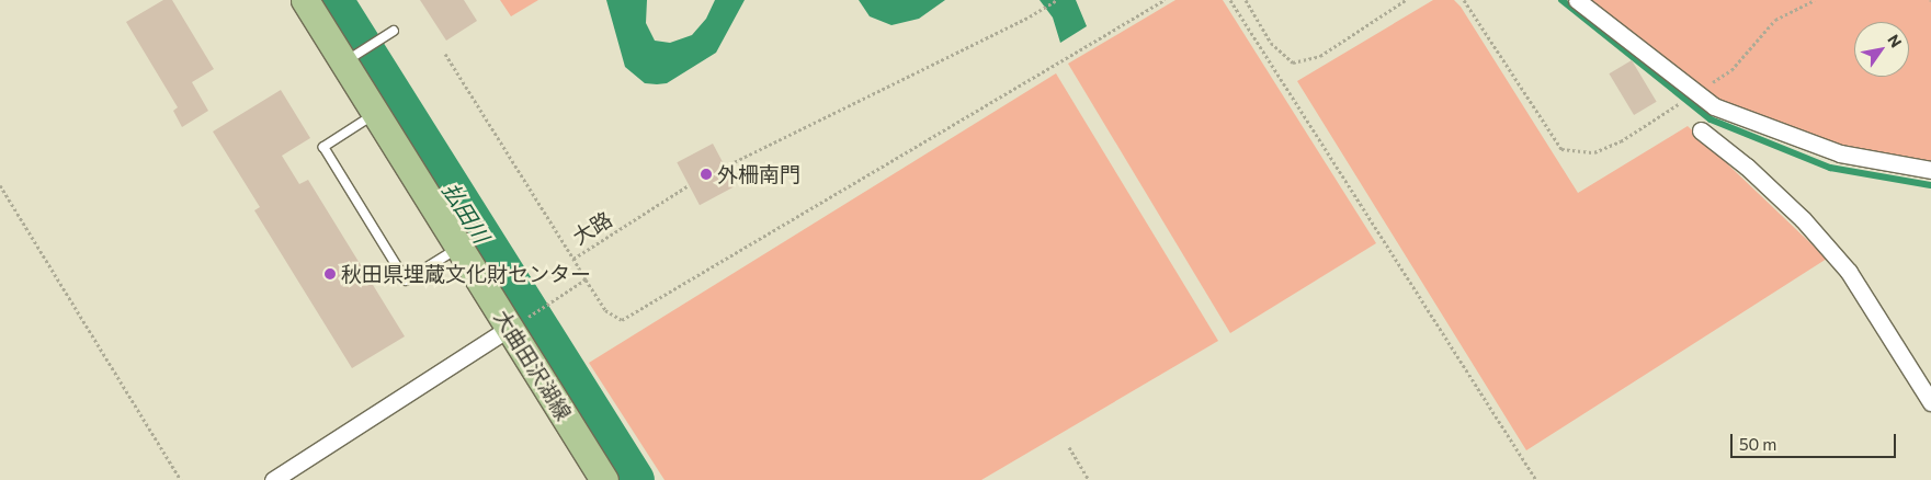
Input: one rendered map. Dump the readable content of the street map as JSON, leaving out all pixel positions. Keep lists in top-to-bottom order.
{
  "streets": {
    "main road": ["大曲田沢湖線"],
    "path": ["大路"]
  },
  "water": ["払田川"],
  "places": ["外柵南門", "秋田県埋蔵文化財センター"],
  "scale_bar": "50 m",
  "north": "top right"
}
